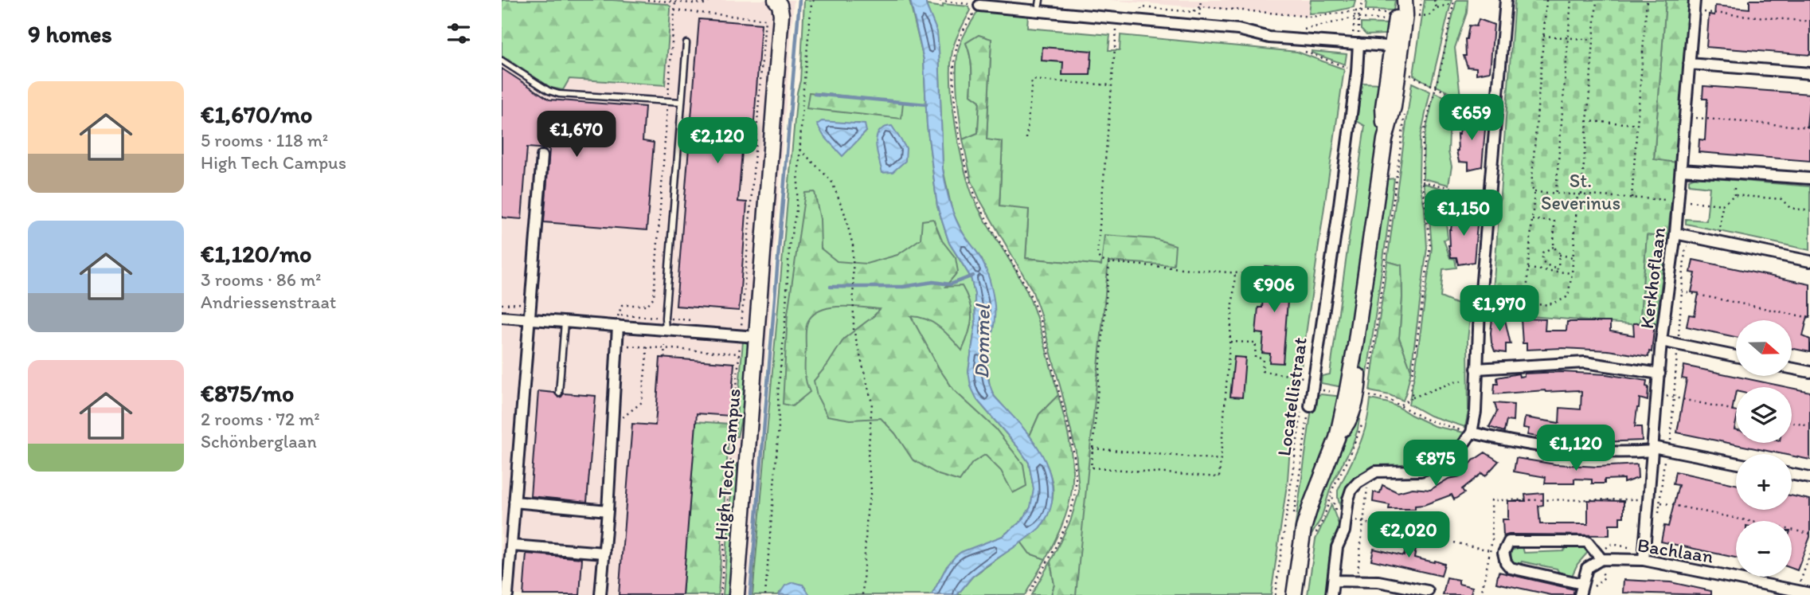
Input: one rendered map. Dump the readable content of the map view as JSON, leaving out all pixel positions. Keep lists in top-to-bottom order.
{
  "streets": {
    "main road": ["High Tech Campus"],
    "street": ["Kerkhoflaan", "Locatellistraat", "Bachlaan"]
  },
  "crossings": [
    ["Kerkhoflaan", "Bachlaan"]
  ],
  "water": ["Dommel"],
  "parks": ["St. Severinus"],
  "north": "right",
  "page": {
    "heading": "9 homes",
    "list": [
      {
        "name": "€1,670/mo",
        "note": "5 rooms · 118 m² · High Tech Campus"
      },
      {
        "name": "€1,120/mo",
        "note": "3 rooms · 86 m² · Andriessenstraat"
      },
      {
        "name": "€875/mo",
        "note": "2 rooms · 72 m² · Schönberglaan"
      }
    ],
    "price": [
      "€659",
      "€1,670",
      "€2,120",
      "€1,150",
      "€906",
      "€1,970",
      "€1,120",
      "€875",
      "€2,020"
    ],
    "map_buttons": ["+", "−"]
  }
}
